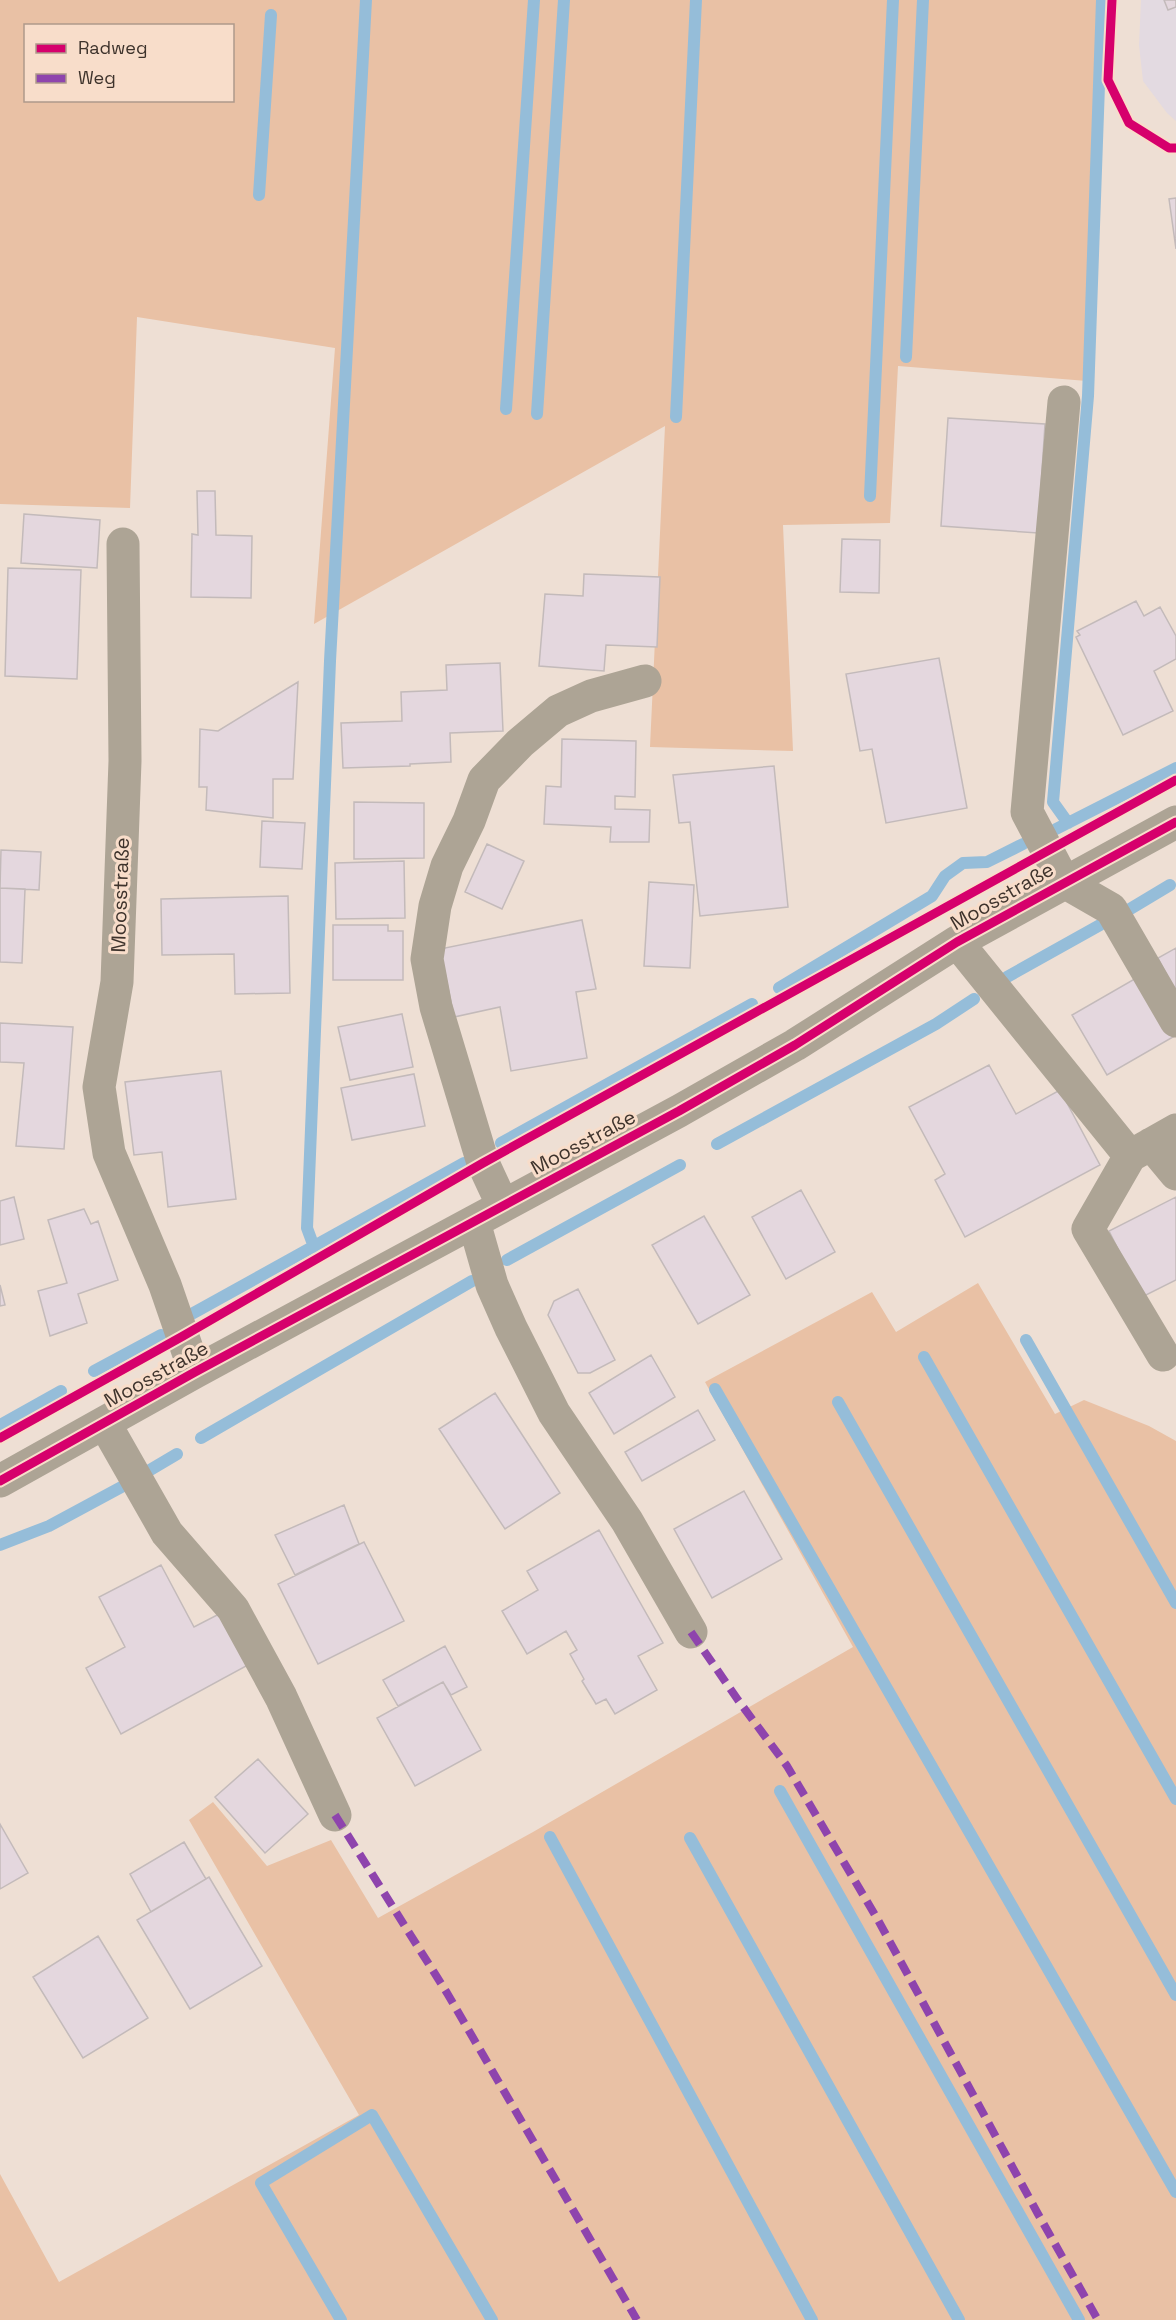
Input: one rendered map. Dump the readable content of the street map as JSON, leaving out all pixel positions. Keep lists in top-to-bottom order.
{
  "streets": {
    "street": ["Moosstraße"]
  },
  "legend": ["Radweg", "Weg"]
}
